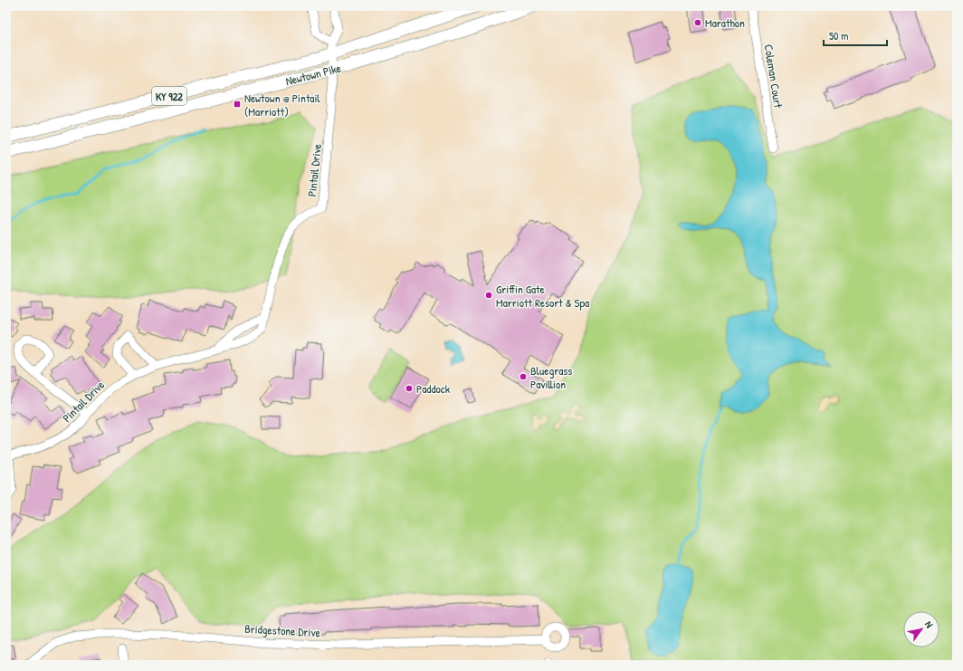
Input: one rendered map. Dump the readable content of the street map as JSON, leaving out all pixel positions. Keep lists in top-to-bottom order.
{
  "streets": {
    "highway": ["Newtown Pike", "KY 922"],
    "street": ["Coleman Court", "Pintail Drive", "Bridgestone Drive"]
  },
  "crossings": [
    ["Newtown Pike", "Pintail Drive"]
  ],
  "places": {
    "other": [
      "Marathon",
      "Griffin Gate Marriott Resort & Spa",
      "Bluegrass Pavillion",
      "Paddock"
    ],
    "transit": ["Newtown @ Pintail (Marriott)"]
  },
  "scale_bar": "50 m",
  "north": "top right"
}
